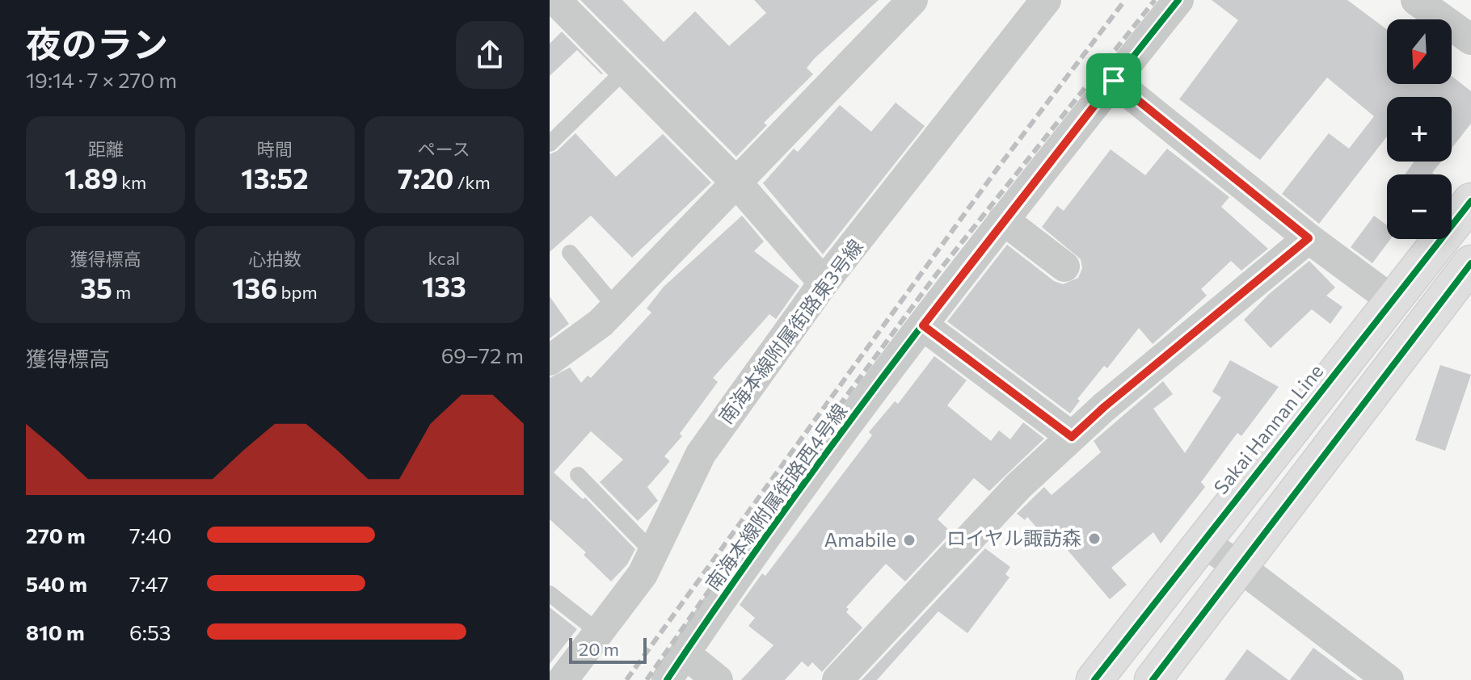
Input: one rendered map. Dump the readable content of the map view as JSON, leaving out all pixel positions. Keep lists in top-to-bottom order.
{
  "streets": {
    "main road": ["Sakai Hannan Line"],
    "street": ["南海本線附属街路東3号線", "南海本線附属街路西4号線"]
  },
  "places": ["ロイヤル諏訪森", "Amabile"],
  "scale_bar": "20 m",
  "north": "bottom",
  "page": {
    "heading": ["夜のラン", "19:14 · 7 × 270 m"],
    "map_buttons": ["+", "−"],
    "stats": [
      ["距離", "1.89 km"],
      ["時間", "13:52"],
      ["ペース", "7:20 /km"],
      ["獲得標高", "35 m"],
      ["心拍数", "136 bpm"],
      ["kcal", "133"]
    ],
    "chart": ["獲得標高", "69–72 m"],
    "list": [
      {
        "name": "270 m",
        "note": "7:40"
      },
      {
        "name": "540 m",
        "note": "7:47"
      },
      {
        "name": "810 m",
        "note": "6:53"
      }
    ],
    "scale": "20 m"
  }
}
